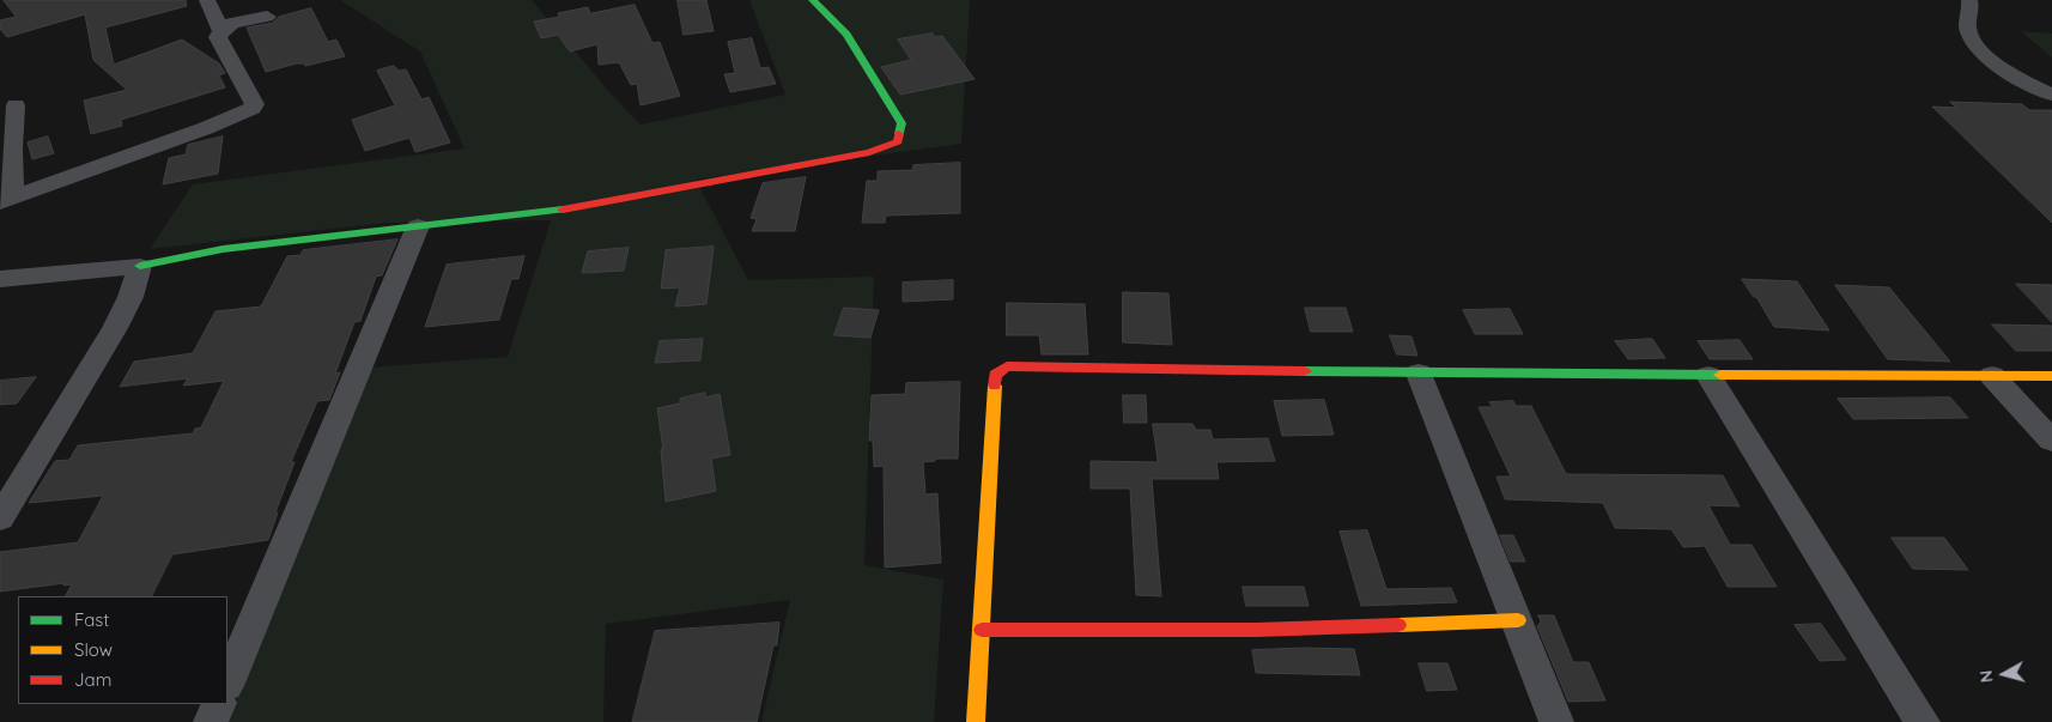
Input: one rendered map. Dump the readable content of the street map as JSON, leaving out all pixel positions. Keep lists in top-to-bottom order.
{
  "legend": ["Fast", "Slow", "Jam"],
  "north": "left"
}
